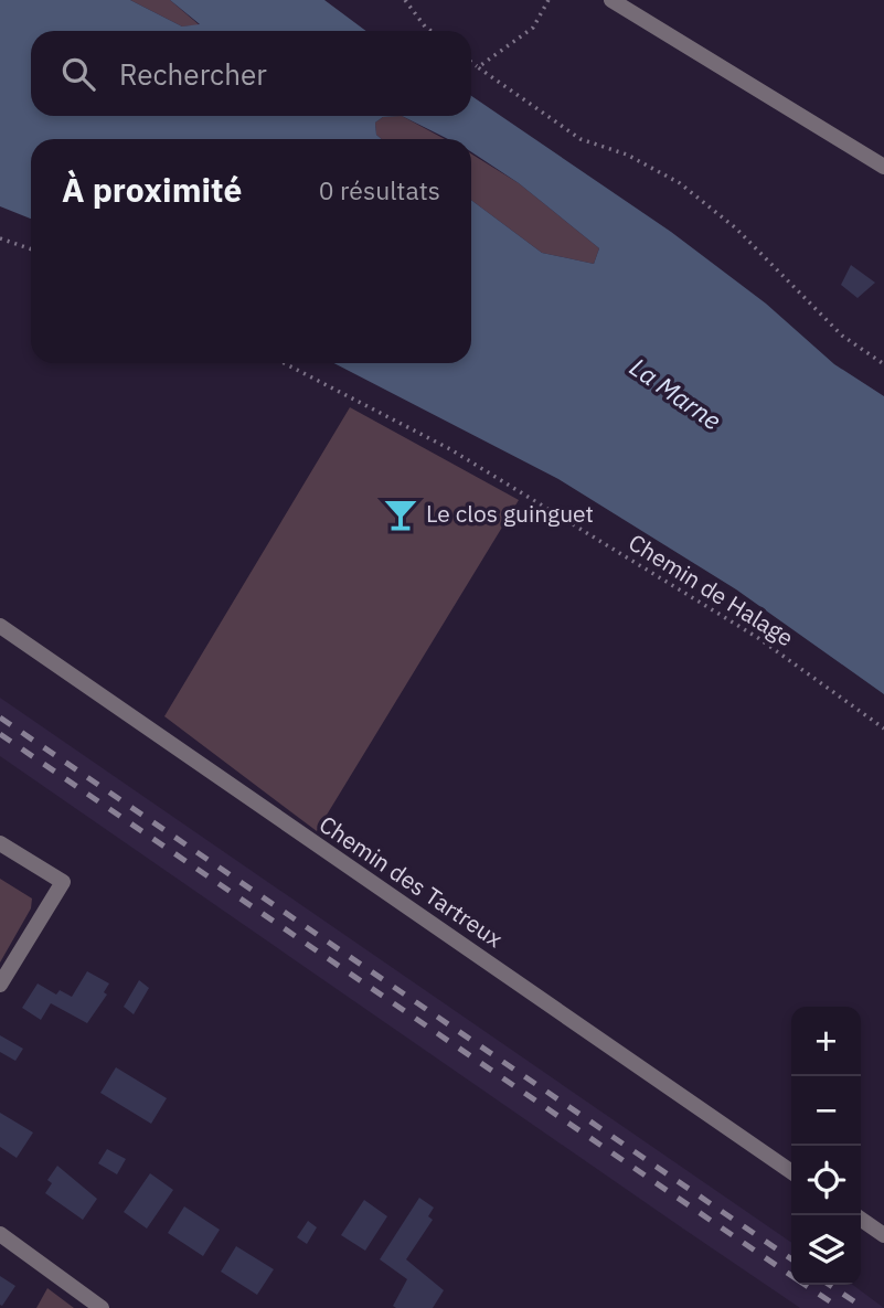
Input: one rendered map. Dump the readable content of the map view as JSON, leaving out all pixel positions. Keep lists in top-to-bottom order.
{
  "streets": {
    "street": ["Chemin des Tartreux"],
    "path": ["Chemin de Halage"]
  },
  "water": ["La Marne"],
  "places": {
    "bar": ["Le clos guinguet"]
  },
  "page": {
    "search": "Rechercher",
    "heading": ["À proximité", "0 résultats"],
    "map_buttons": ["+", "−"]
  }
}
